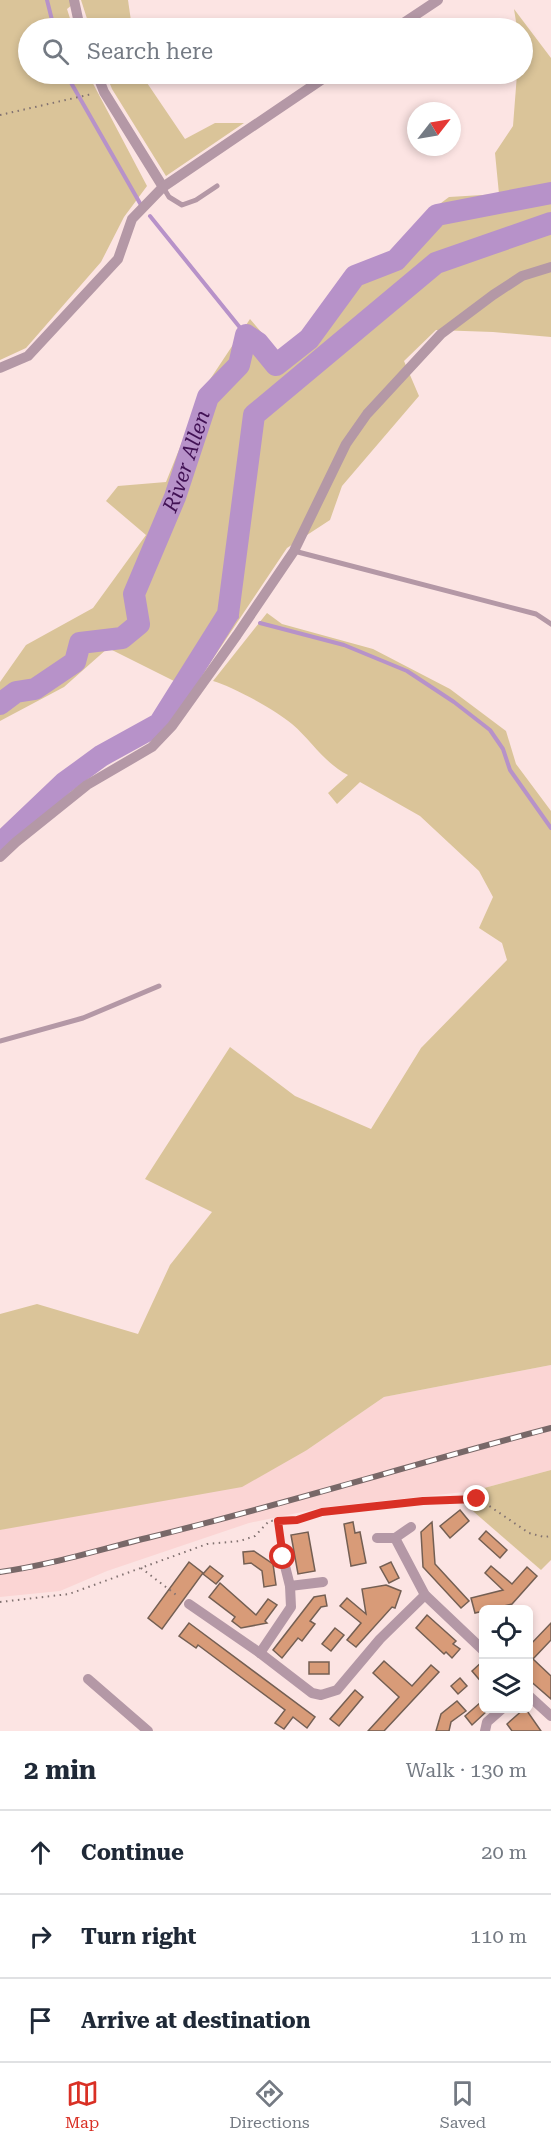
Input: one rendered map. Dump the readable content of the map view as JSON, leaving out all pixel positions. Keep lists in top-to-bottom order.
{
  "water": ["River Allen"],
  "north": "top right",
  "page": {
    "search": "Search here",
    "heading": ["2 min", "Walk · 130 m"],
    "list": [
      ["Continue", "20 m"],
      ["Turn right", "110 m"],
      "Arrive at destination"
    ],
    "nav": ["Map", "Directions", "Saved"]
  }
}
